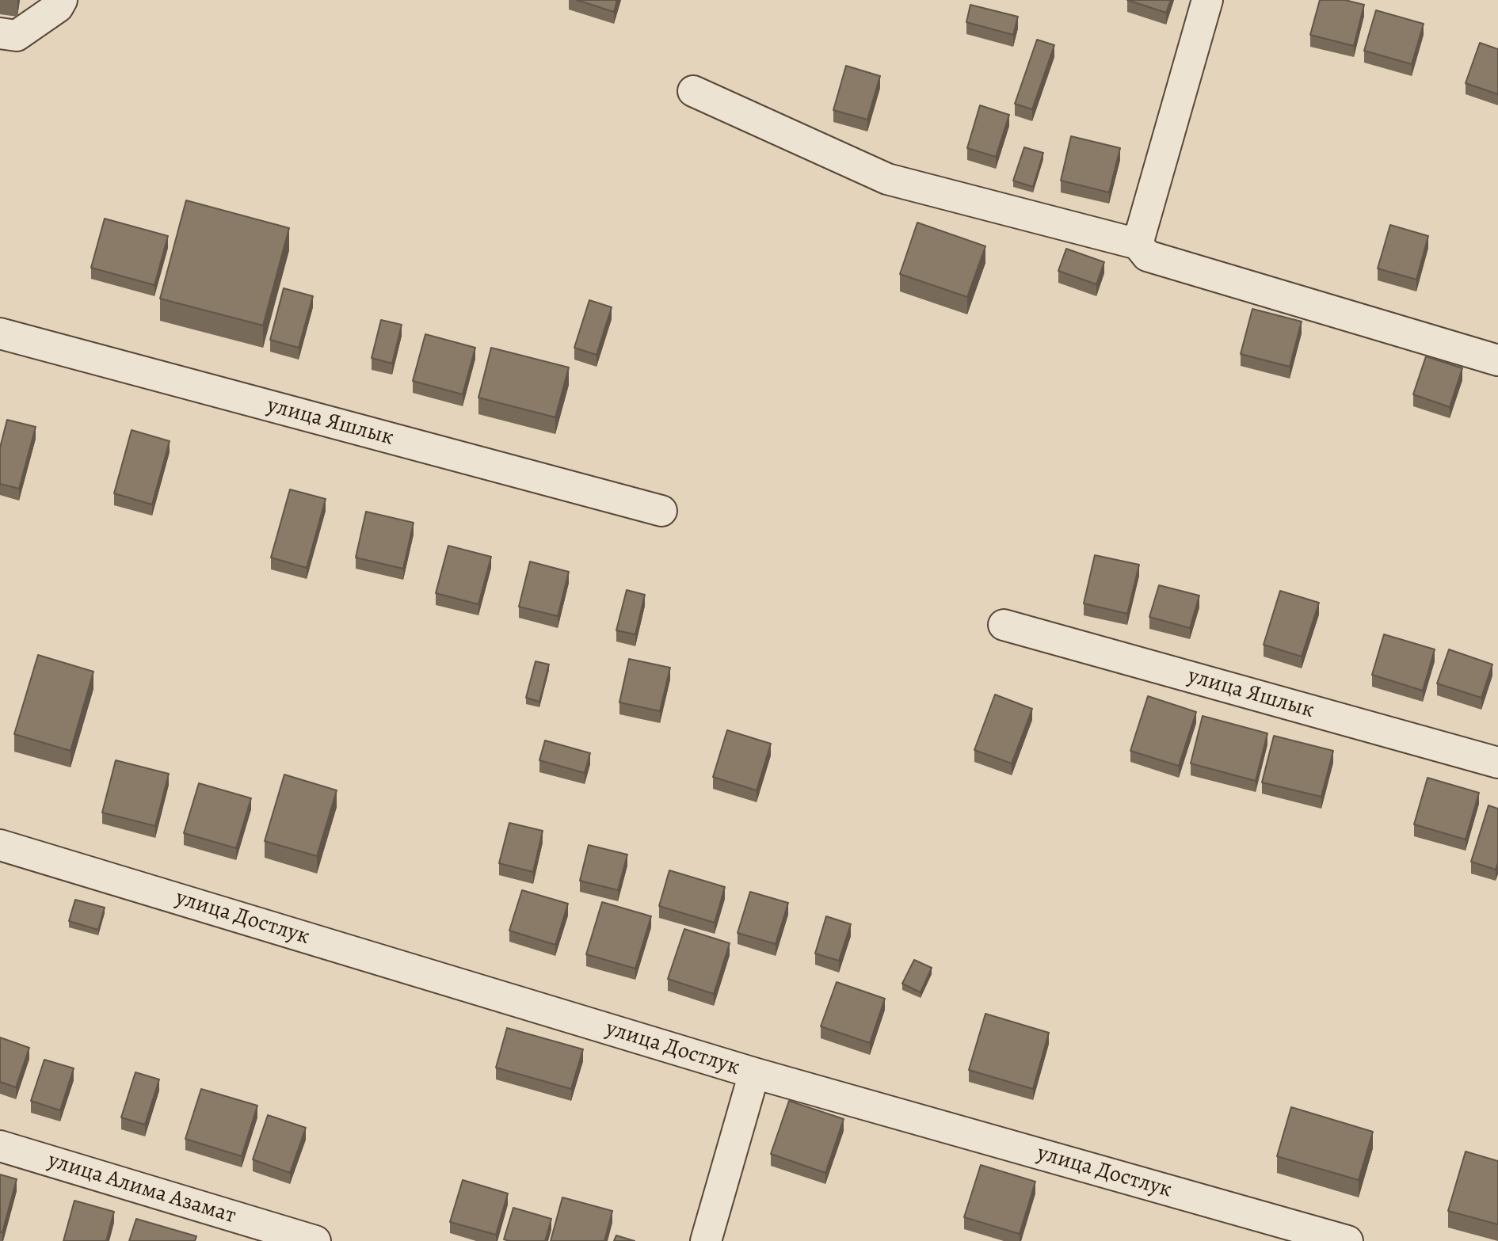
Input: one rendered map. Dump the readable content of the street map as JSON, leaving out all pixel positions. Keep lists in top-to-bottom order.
{
  "streets": {
    "street": ["улица Яшлык", "улица Достлук", "улица Алима Азамат"]
  }
}
